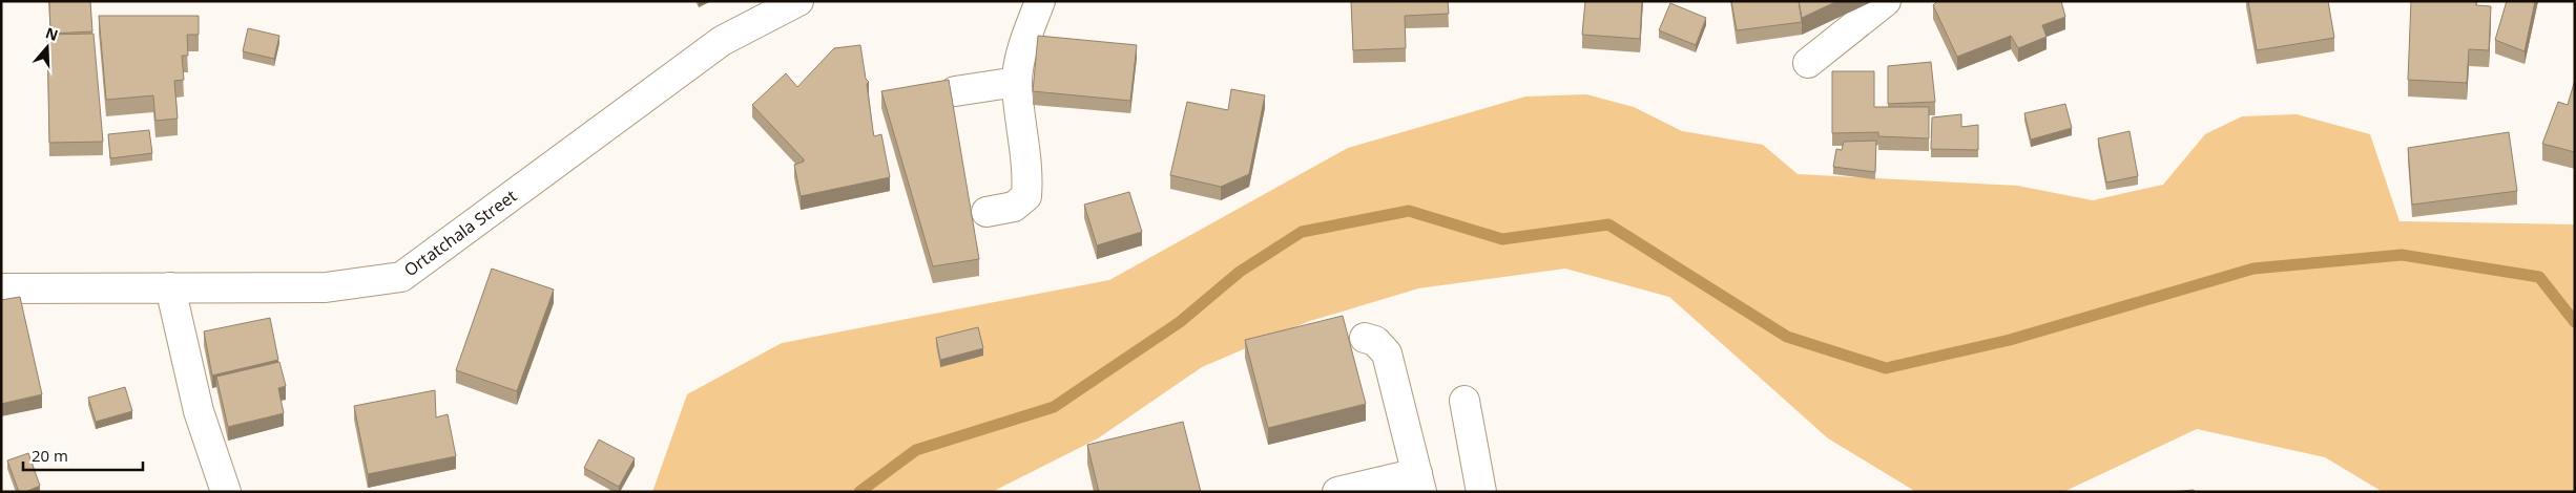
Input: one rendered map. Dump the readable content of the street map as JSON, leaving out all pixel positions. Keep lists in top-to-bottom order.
{
  "streets": {
    "street": ["Ortatchala Street"]
  },
  "scale_bar": "20 m",
  "north": "top"
}
